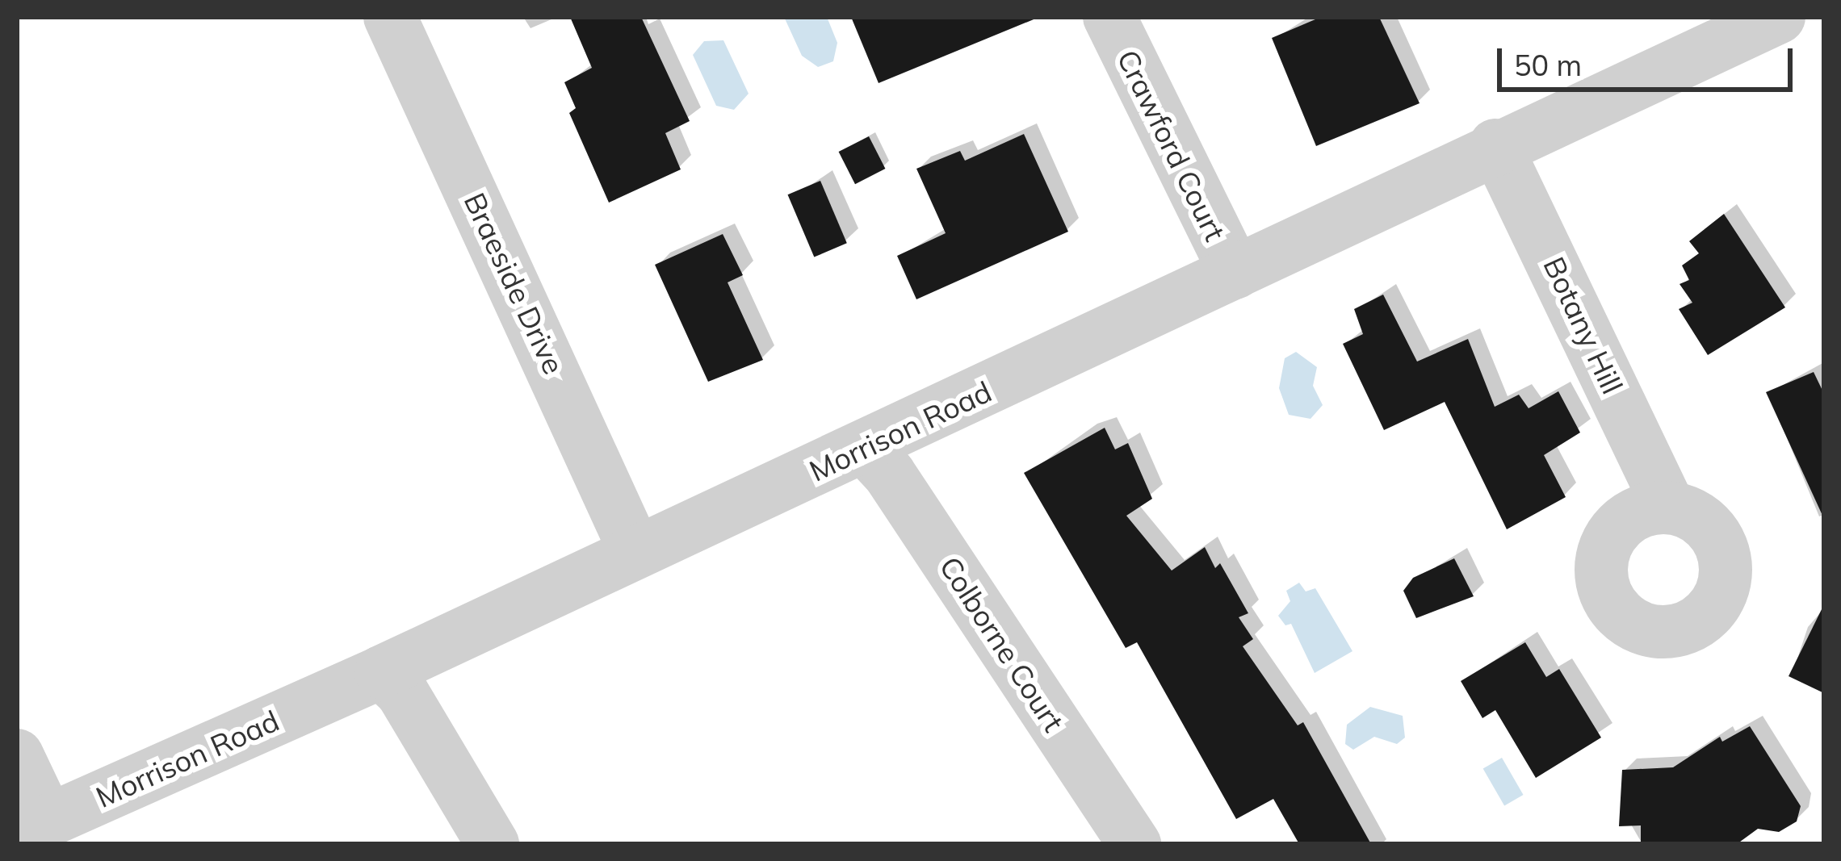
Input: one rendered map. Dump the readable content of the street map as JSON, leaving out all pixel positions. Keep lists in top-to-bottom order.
{
  "streets": {
    "street": [
      "Crawford Court",
      "Braeside Drive",
      "Botany Hill",
      "Morrison Road",
      "Colborne Court"
    ]
  },
  "crossings": [
    ["Crawford Court", "Morrison Road"],
    ["Braeside Drive", "Morrison Road"],
    ["Botany Hill", "Morrison Road"],
    ["Morrison Road", "Colborne Court"]
  ],
  "scale_bar": "50 m"
}
